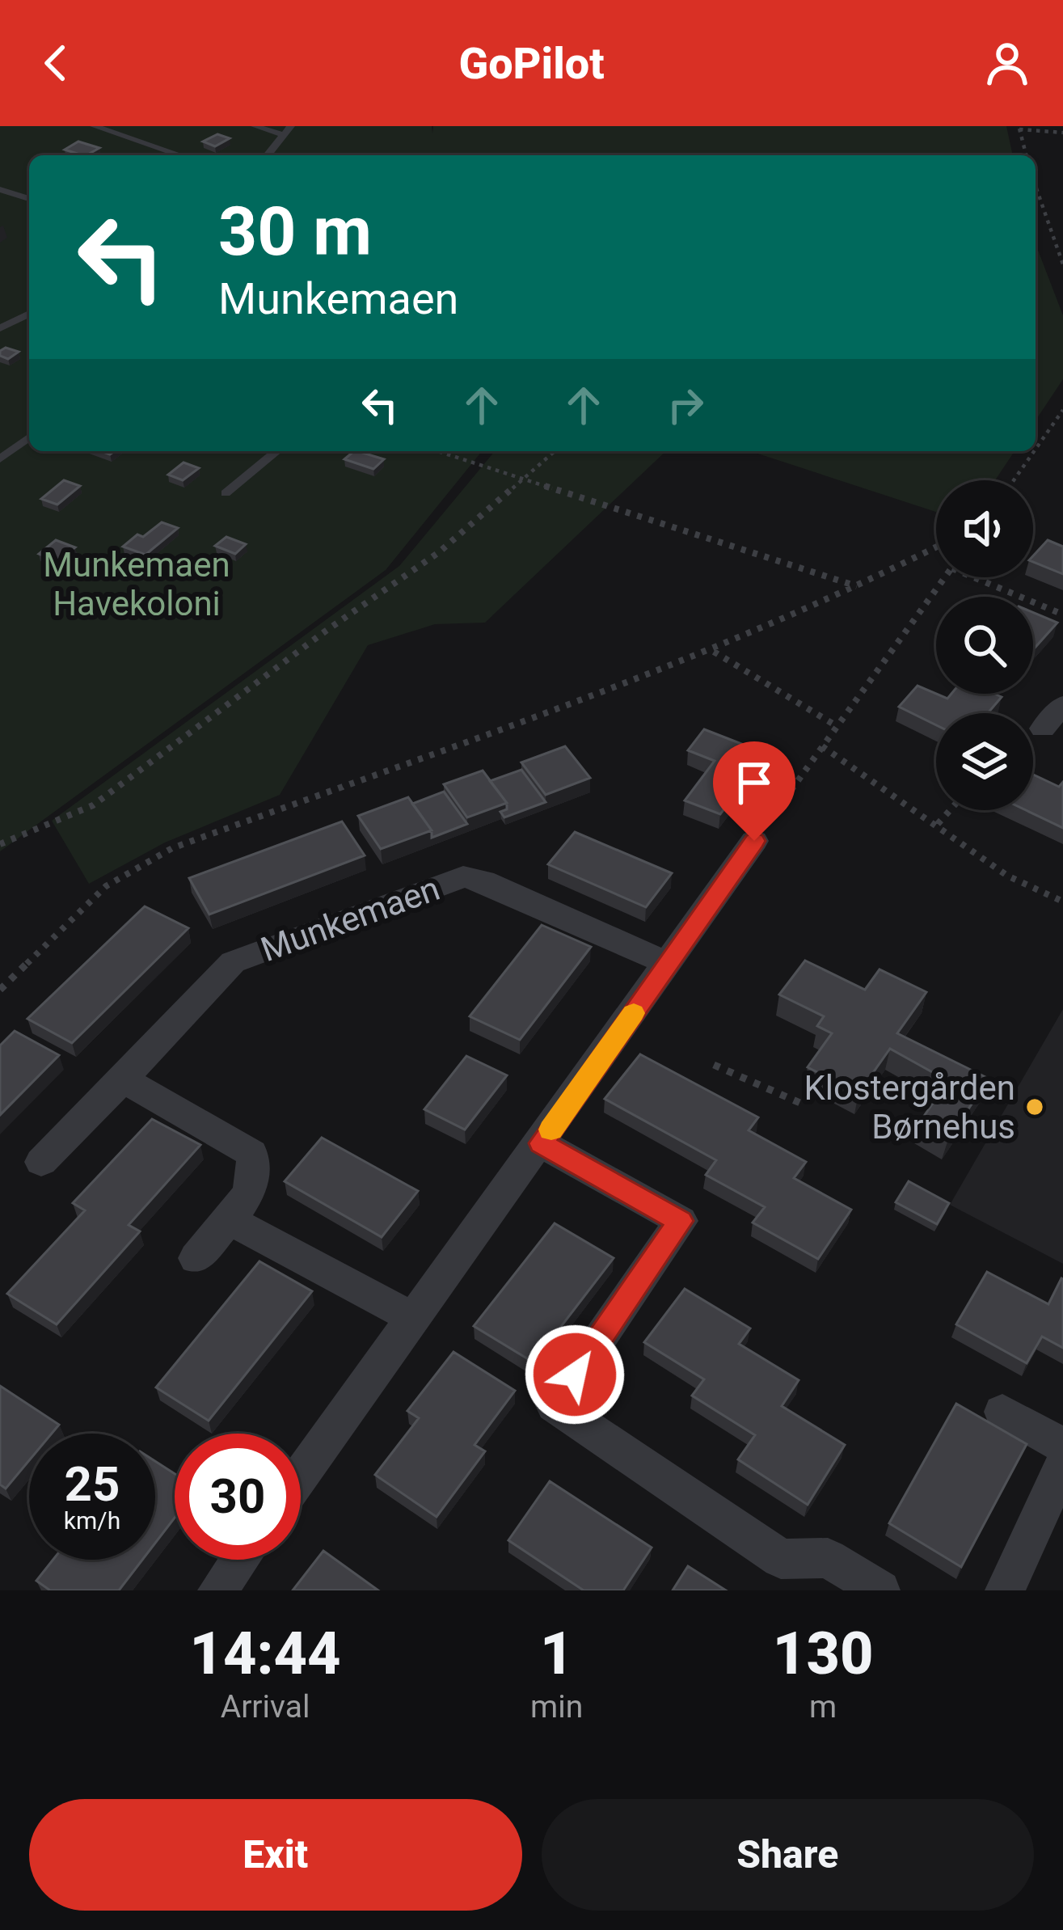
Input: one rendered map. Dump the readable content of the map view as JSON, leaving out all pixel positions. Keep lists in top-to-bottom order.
{
  "streets": {
    "street": ["Munkemaen"]
  },
  "parks": ["Munkemaen Havekoloni"],
  "places": ["Klostergården Børnehus"],
  "page": {
    "header": "GoPilot",
    "turn": ["30 m", "Munkemaen"],
    "speed": "25 km/h",
    "limit": "30",
    "eta": [
      "14:44",
      "Arrival",
      "1",
      "min",
      "130",
      "m"
    ],
    "buttons": ["Exit", "Share"]
  }
}
